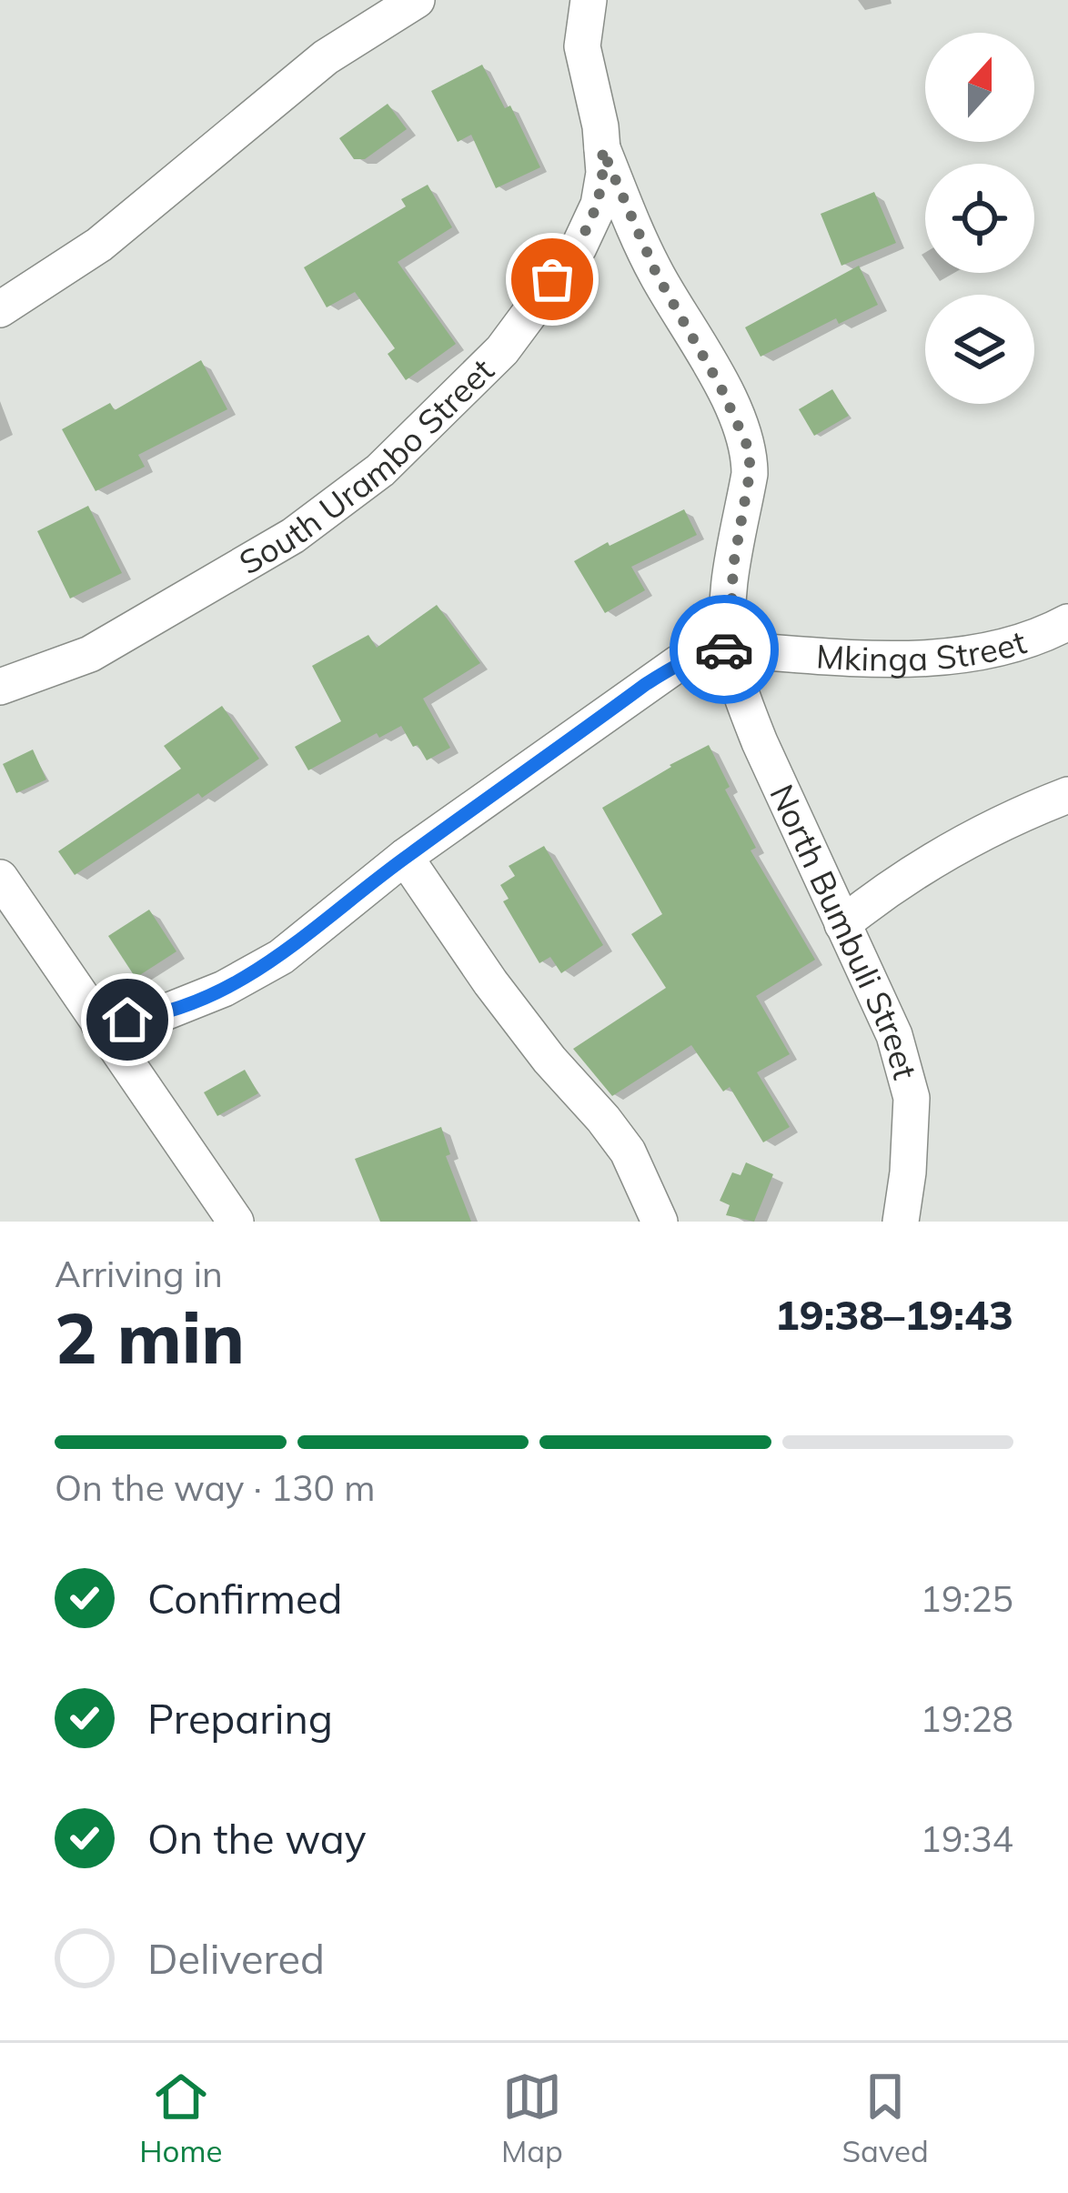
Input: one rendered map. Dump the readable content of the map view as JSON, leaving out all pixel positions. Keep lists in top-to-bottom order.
{
  "streets": {
    "street": ["South Urambo Street", "Mkinga Street", "North Bumbuli Street"]
  },
  "crossings": [
    ["South Urambo Street", "North Bumbuli Street"],
    ["Mkinga Street", "North Bumbuli Street"]
  ],
  "north": "top",
  "page": {
    "heading": ["2 min", "Arriving in", "19:38–19:43"],
    "bar": "On the way · 130 m",
    "list": [
      ["Confirmed", "19:25"],
      ["Preparing", "19:28"],
      ["On the way", "19:34"],
      "Delivered"
    ],
    "tabs": ["Home", "Map", "Saved"]
  }
}
